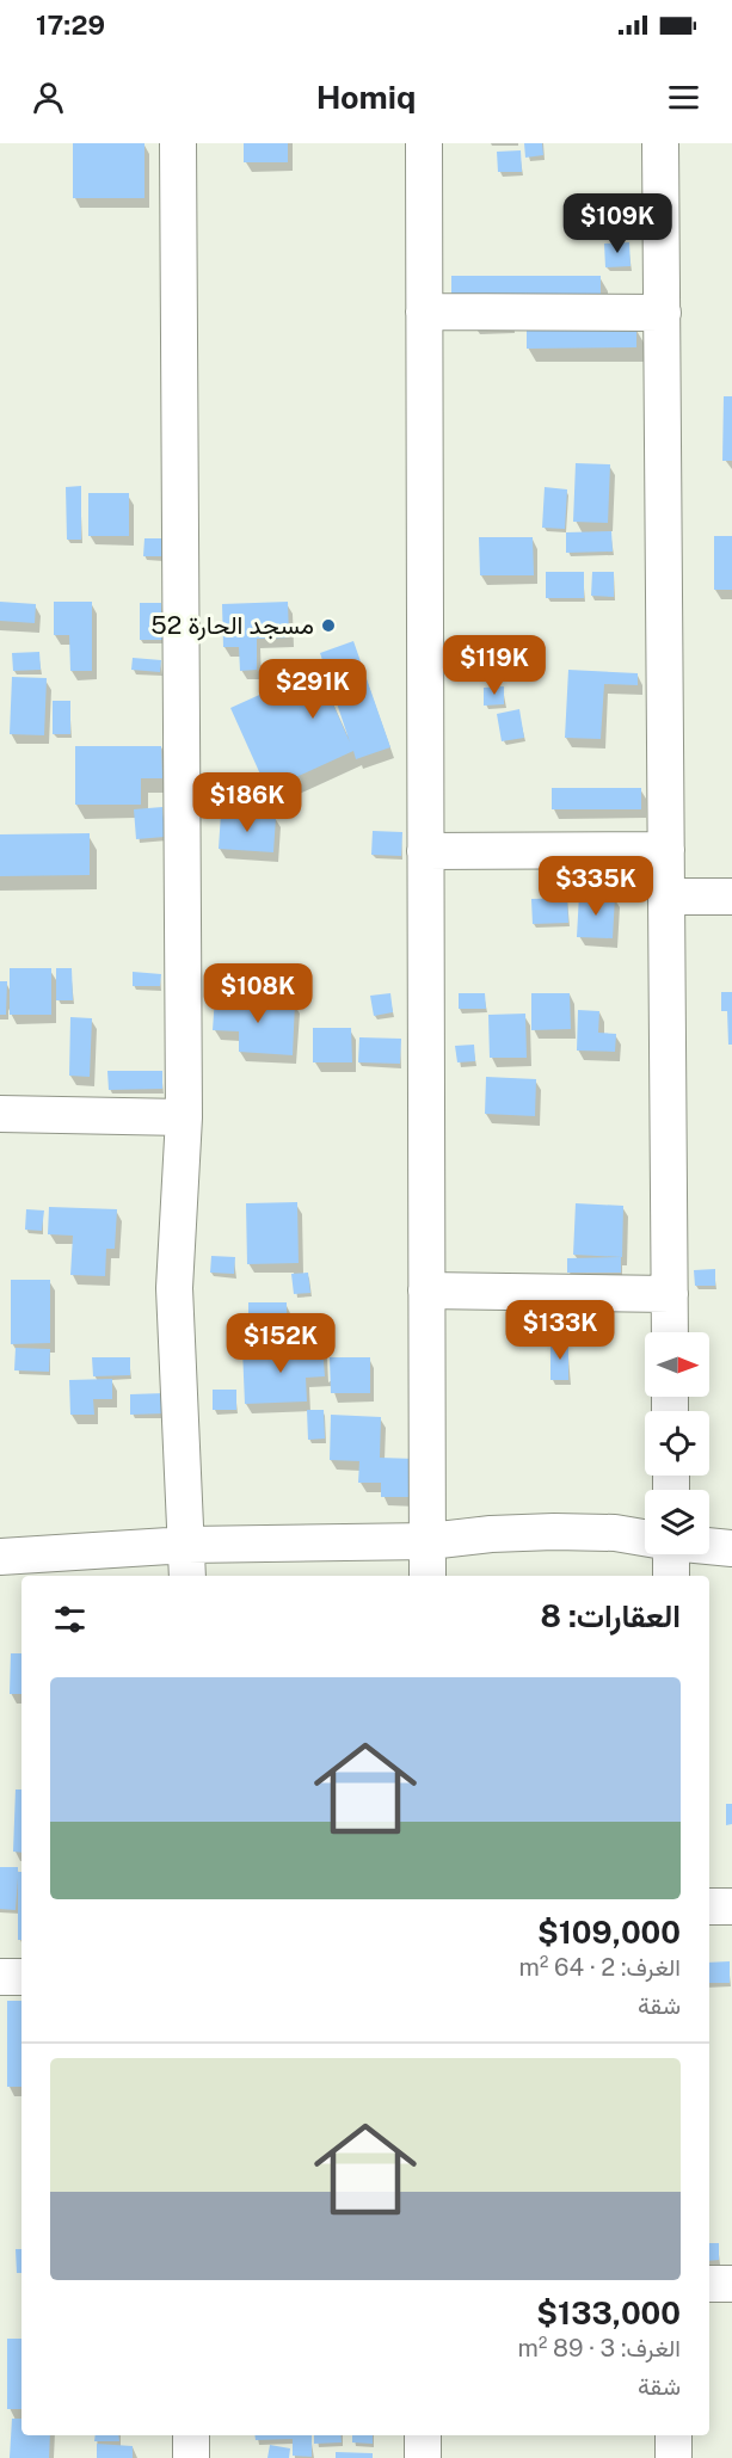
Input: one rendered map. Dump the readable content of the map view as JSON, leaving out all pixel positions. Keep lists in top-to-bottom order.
{
  "places": ["مسجد الحارة 52"],
  "north": "right",
  "page": {
    "status": "17:29",
    "header": "Homiq",
    "price": [
      "$109K",
      "$119K",
      "$291K",
      "$186K",
      "$335K",
      "$108K",
      "$133K",
      "$152K"
    ],
    "heading": "العقارات: 8",
    "list": [
      {
        "name": "$109,000",
        "note": "الغرف: 2 · 64 m² · شقة"
      },
      {
        "name": "$133,000",
        "note": "الغرف: 3 · 89 m² · شقة"
      }
    ]
  }
}
